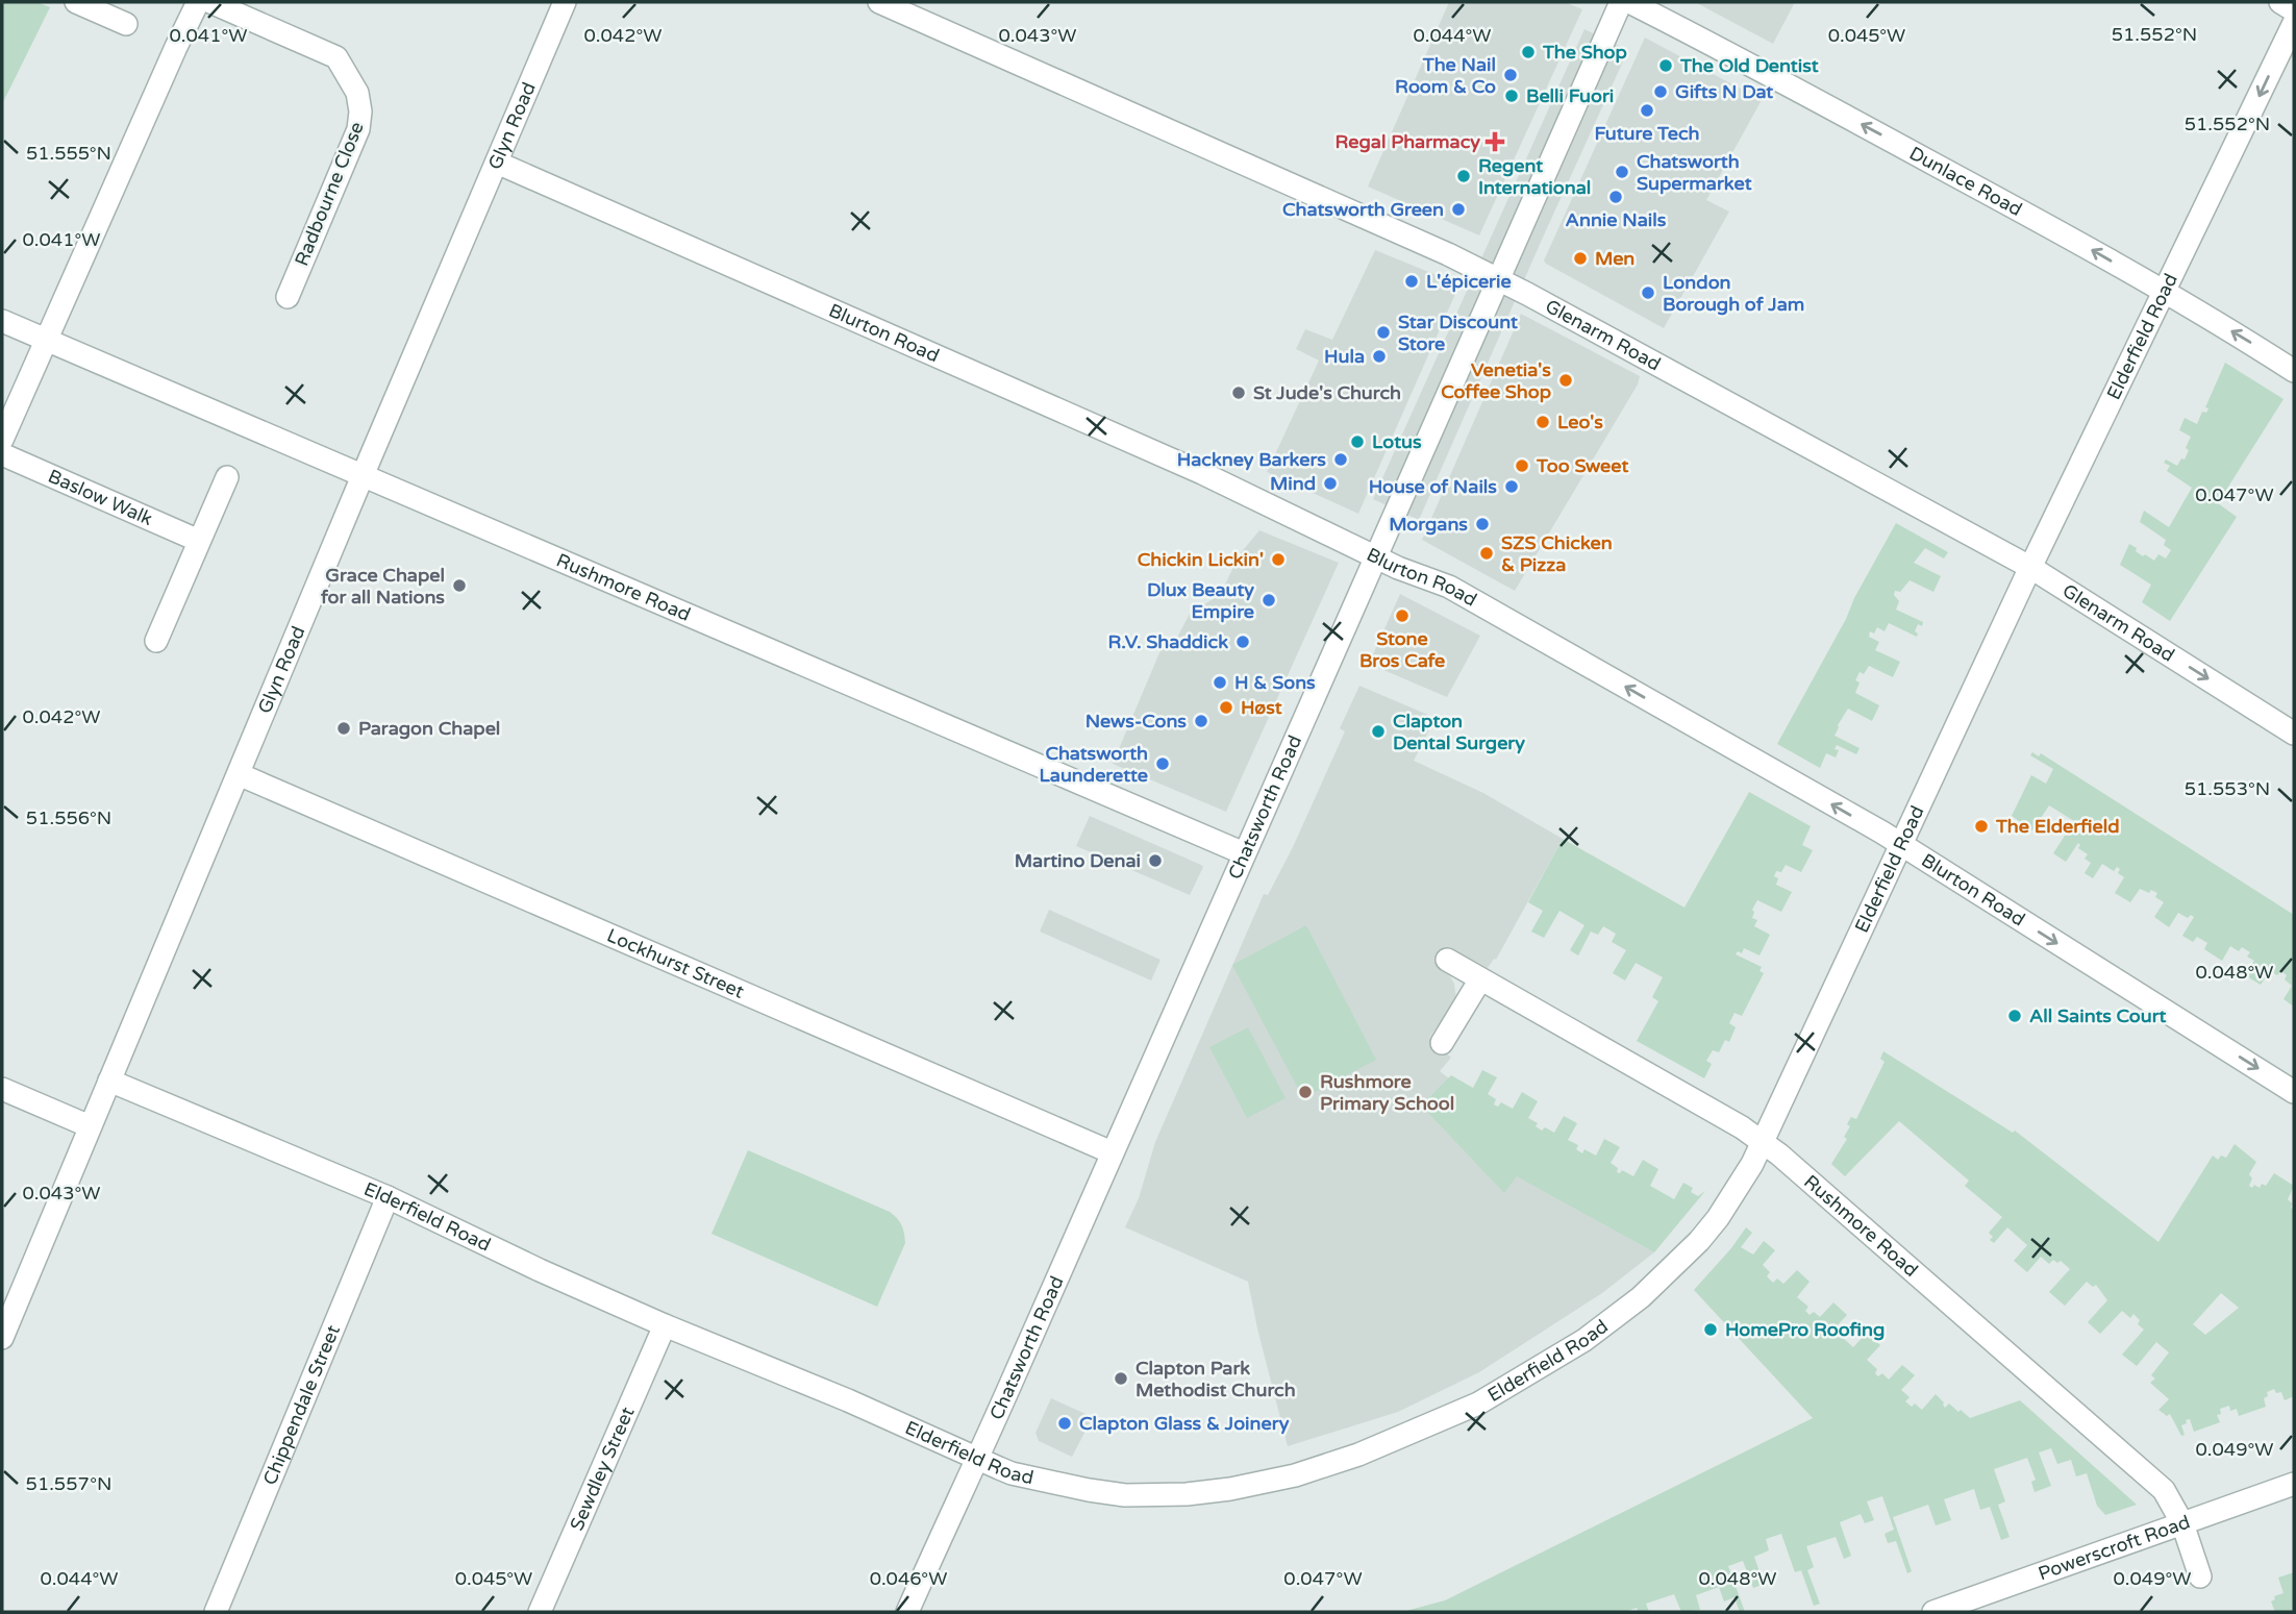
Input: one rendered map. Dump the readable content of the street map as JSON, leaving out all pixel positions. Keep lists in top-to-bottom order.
{
  "streets": {
    "street": [
      "Glyn Road",
      "Dunlace Road",
      "Radbourne Close",
      "Blurton Road",
      "Glenarm Road",
      "Elderfield Road",
      "Baslow Walk",
      "Rushmore Road",
      "Chatsworth Road",
      "Lockhurst Street",
      "Chippendale Street",
      "Sewdley Street",
      "Powerscroft Road"
    ]
  },
  "crossings": [
    ["Glyn Road", "Blurton Road"],
    ["Glyn Road", "Elderfield Road"],
    ["Glyn Road", "Rushmore Road"],
    ["Glyn Road", "Lockhurst Street"],
    ["Dunlace Road", "Elderfield Road"],
    ["Blurton Road", "Elderfield Road"],
    ["Blurton Road", "Chatsworth Road"],
    ["Glenarm Road", "Elderfield Road"],
    ["Glenarm Road", "Chatsworth Road"],
    ["Elderfield Road", "Rushmore Road"],
    ["Elderfield Road", "Chatsworth Road"],
    ["Elderfield Road", "Chippendale Street"],
    ["Elderfield Road", "Sewdley Street"],
    ["Rushmore Road", "Chatsworth Road"],
    ["Rushmore Road", "Powerscroft Road"],
    ["Chatsworth Road", "Lockhurst Street"]
  ],
  "one_way": ["Dunlace Road"],
  "places": {
    "other": [
      "The Shop",
      "The Old Dentist",
      "The Nail Room & Co",
      "Gifts N Dat",
      "Belli Fuori",
      "Future Tech",
      "Chatsworth Supermarket",
      "Regent International",
      "Annie Nails",
      "Chatsworth Green",
      "Men",
      "L'épicerie",
      "London Borough of Jam",
      "Star Discount Store",
      "Hula",
      "Venetia's Coffee Shop",
      "St Jude's Church",
      "Leo's",
      "Lotus",
      "Hackney Barkers",
      "Too Sweet",
      "Mind",
      "House of Nails",
      "Morgans",
      "SZS Chicken & Pizza",
      "Chickin Lickin'",
      "Grace Chapel for all Nations",
      "Dlux Beauty Empire",
      "Stone Bros Cafe",
      "R.V. Shaddick",
      "H & Sons",
      "Høst",
      "News-Cons",
      "Paragon Chapel",
      "Clapton Dental Surgery",
      "Chatsworth Launderette",
      "The Elderfield",
      "Martino Denai",
      "All Saints Court",
      "Rushmore Primary School",
      "HomePro Roofing",
      "Clapton Park Methodist Church",
      "Clapton Glass & Joinery"
    ],
    "health": ["Regal Pharmacy"]
  },
  "coordinates": [
    "51.552°N",
    "0.041°W",
    "0.042°W",
    "0.043°W",
    "0.044°W",
    "0.045°W",
    "51.555°N",
    "0.047°W",
    "51.553°N",
    "51.556°N",
    "0.048°W",
    "0.049°W",
    "51.557°N",
    "0.046°W"
  ]
}
